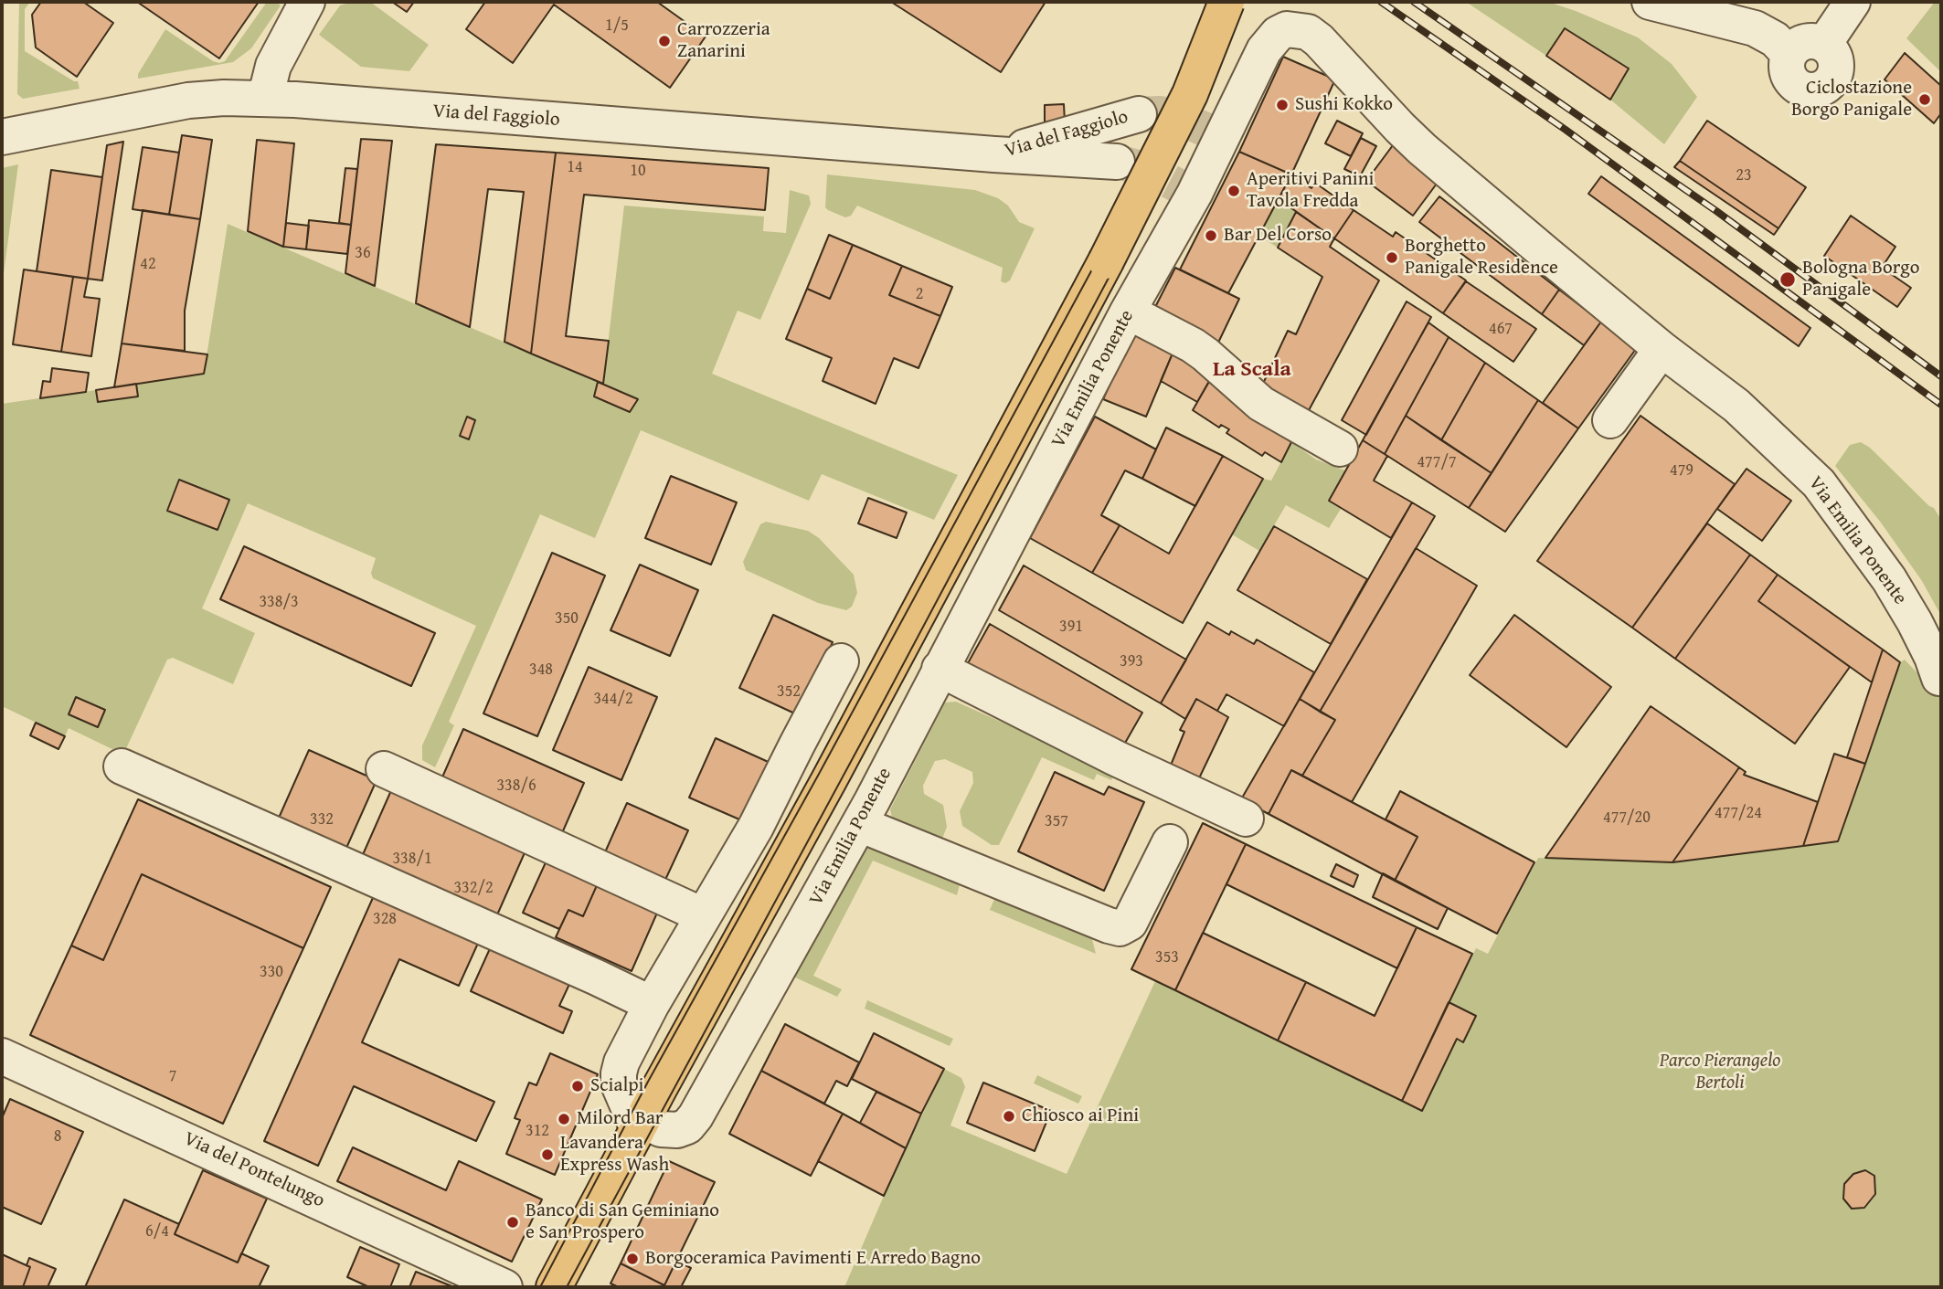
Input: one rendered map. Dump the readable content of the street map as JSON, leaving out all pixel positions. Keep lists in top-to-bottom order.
{
  "streets": {
    "street": ["Via del Faggiolo", "Via Emilia Ponente", "Via del Pontelungo"]
  },
  "districts": ["La Scala"],
  "parks": ["Parco Pierangelo Bertoli"],
  "places": [
    "Carrozzeria Zanarini",
    "Ciclostazione Borgo Panigale",
    "Sushi Kokko",
    "Aperitivi Panini Tavola Fredda",
    "Bar Del Corso",
    "Borghetto Panigale Residence",
    "Bologna Borgo Panigale",
    "Scialpi",
    "Chiosco ai Pini",
    "Milord Bar",
    "Lavandera Express Wash",
    "Banco di San Geminiano e San Prospero",
    "Borgoceramica Pavimenti E Arredo Bagno"
  ],
  "house_numbers": [
    "1/5",
    "14",
    "10",
    "23",
    "36",
    "42",
    "2",
    "467",
    "477/7",
    "479",
    "338/3",
    "350",
    "391",
    "393",
    "348",
    "352",
    "344/2",
    "338/6",
    "477/24",
    "477/20",
    "332",
    "357",
    "338/1",
    "332/2",
    "328",
    "353",
    "330",
    "7",
    "312",
    "8",
    "6/4"
  ]
}
